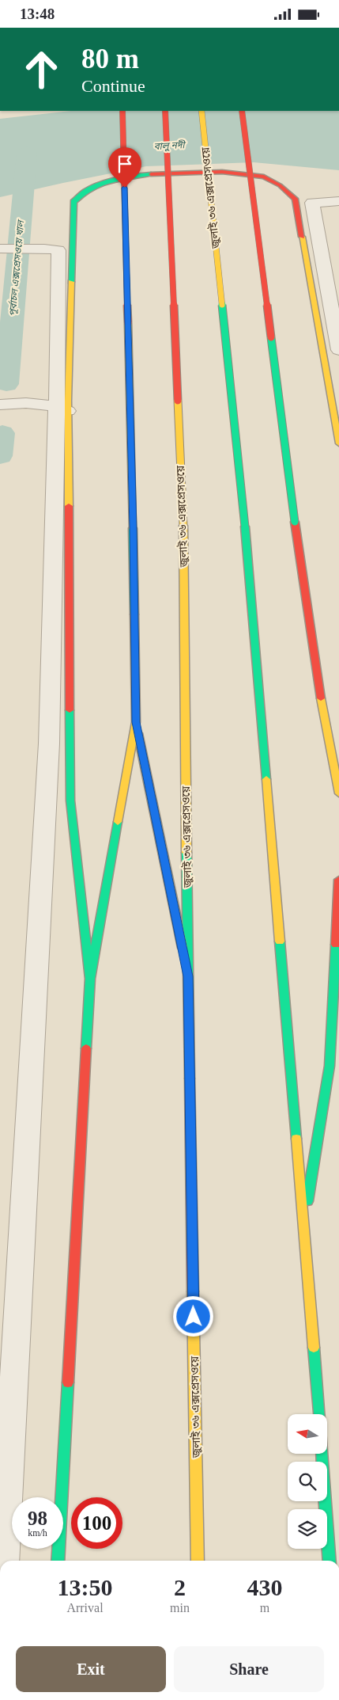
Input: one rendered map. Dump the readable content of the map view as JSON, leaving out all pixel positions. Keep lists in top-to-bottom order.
{
  "streets": {
    "main road": ["জুলাই ৩৬ এক্সপ্রেসওয়ে"]
  },
  "water": ["বালু নদী", "পূর্বাচল এক্সপ্রেসওয়ে খাল"],
  "north": "left",
  "page": {
    "status": "13:48",
    "turn": ["80 m", "Continue"],
    "speed": "98 km/h",
    "limit": "100",
    "eta": [
      "13:50",
      "Arrival",
      "2",
      "min",
      "430",
      "m"
    ],
    "buttons": ["Exit", "Share"]
  }
}
